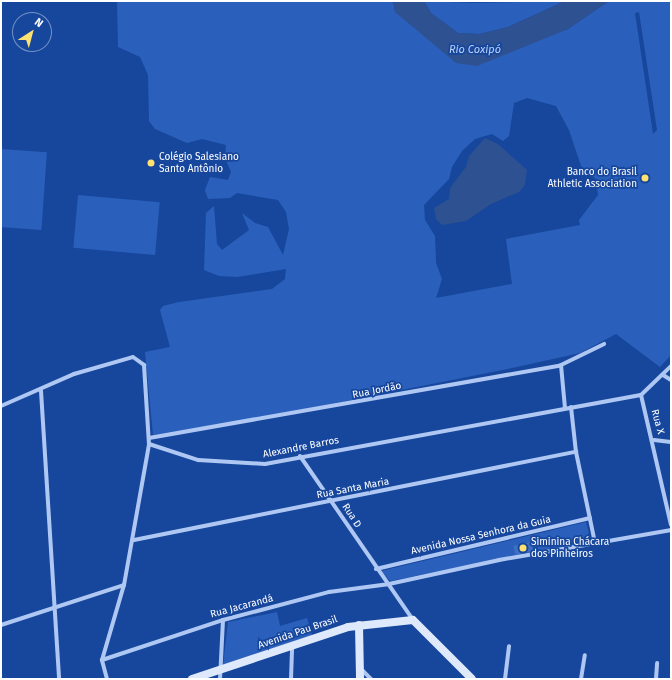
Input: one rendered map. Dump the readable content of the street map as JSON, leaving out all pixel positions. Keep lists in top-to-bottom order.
{
  "streets": {
    "street": [
      "Rua Jordão",
      "Rua X",
      "Alexandre Barros",
      "Rua Santa Maria",
      "Rua D",
      "Avenida Nossa Senhora da Guia",
      "Rua Jacarandá",
      "Avenida Pau Brasil"
    ]
  },
  "crossings": [
    ["Rua X", "Alexandre Barros"],
    ["Alexandre Barros", "Rua D"],
    ["Rua Santa Maria", "Rua D"],
    ["Rua D", "Avenida Nossa Senhora da Guia"],
    ["Rua D", "Rua Jacarandá"],
    ["Rua D", "Avenida Pau Brasil"]
  ],
  "water": ["Rio Coxipó"],
  "places": ["Colégio Salesiano Santo Antônio", "Banco do Brasil Athletic Association", "Siminina Chácara dos Pinheiros"],
  "north": "top right"
}
